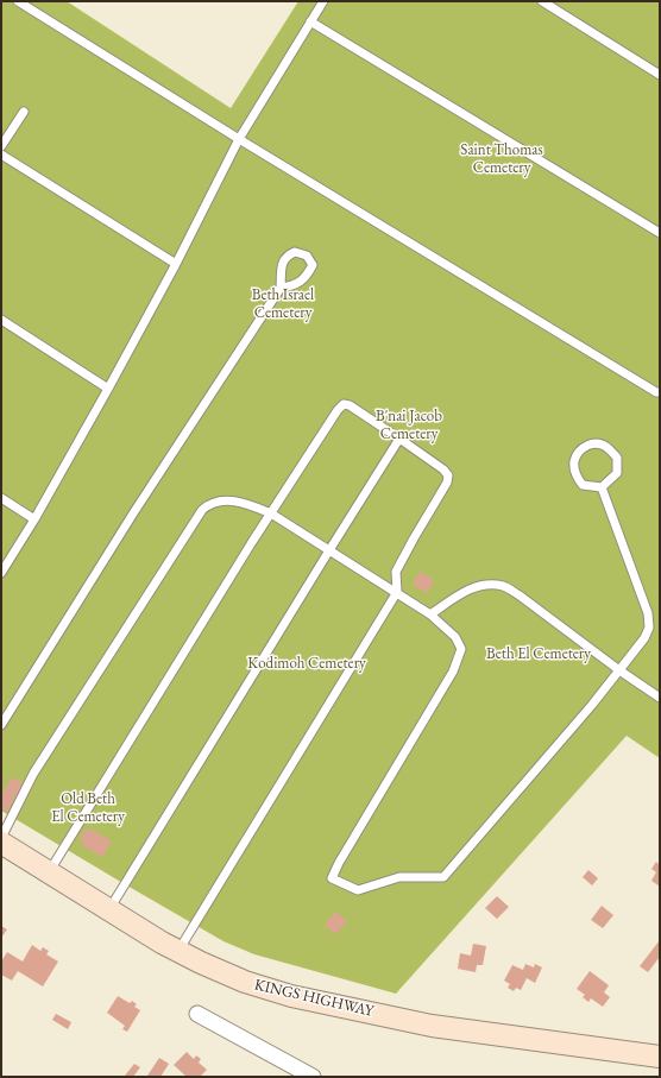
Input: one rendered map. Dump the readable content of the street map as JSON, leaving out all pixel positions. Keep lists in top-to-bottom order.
{
  "streets": {
    "main road": ["KINGS HIGHWAY"]
  },
  "parks": [
    "Saint Thomas Cemetery",
    "Beth Israel Cemetery",
    "B'nai Jacob Cemetery",
    "Beth El Cemetery",
    "Kodimoh Cemetery",
    "Old Beth El Cemetery"
  ]
}
